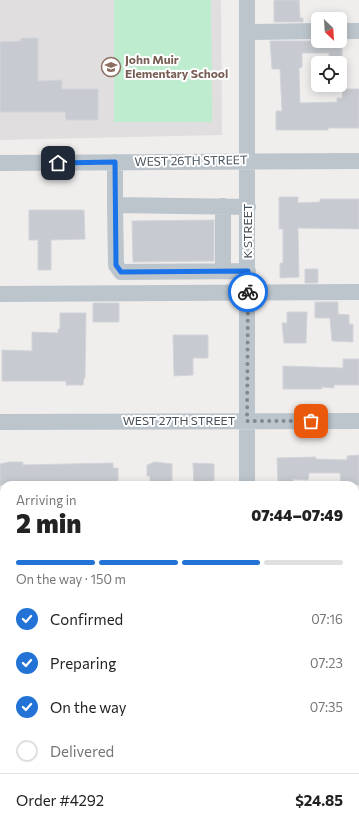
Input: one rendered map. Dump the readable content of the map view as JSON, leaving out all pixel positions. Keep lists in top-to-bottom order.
{
  "streets": {
    "street": ["WEST 26TH STREET", "K STREET", "WEST 27TH STREET"]
  },
  "crossings": [
    ["WEST 26TH STREET", "K STREET"],
    ["K STREET", "WEST 27TH STREET"]
  ],
  "places": {
    "school or university": ["John Muir Elementary School"]
  },
  "north": "bottom right",
  "page": {
    "heading": ["2 min", "Arriving in", "07:44–07:49"],
    "panel": ["Order #4292", "$24.85"],
    "bar": "On the way · 150 m",
    "list": [
      ["Confirmed", "07:16"],
      ["Preparing", "07:23"],
      ["On the way", "07:35"],
      "Delivered"
    ]
  }
}
